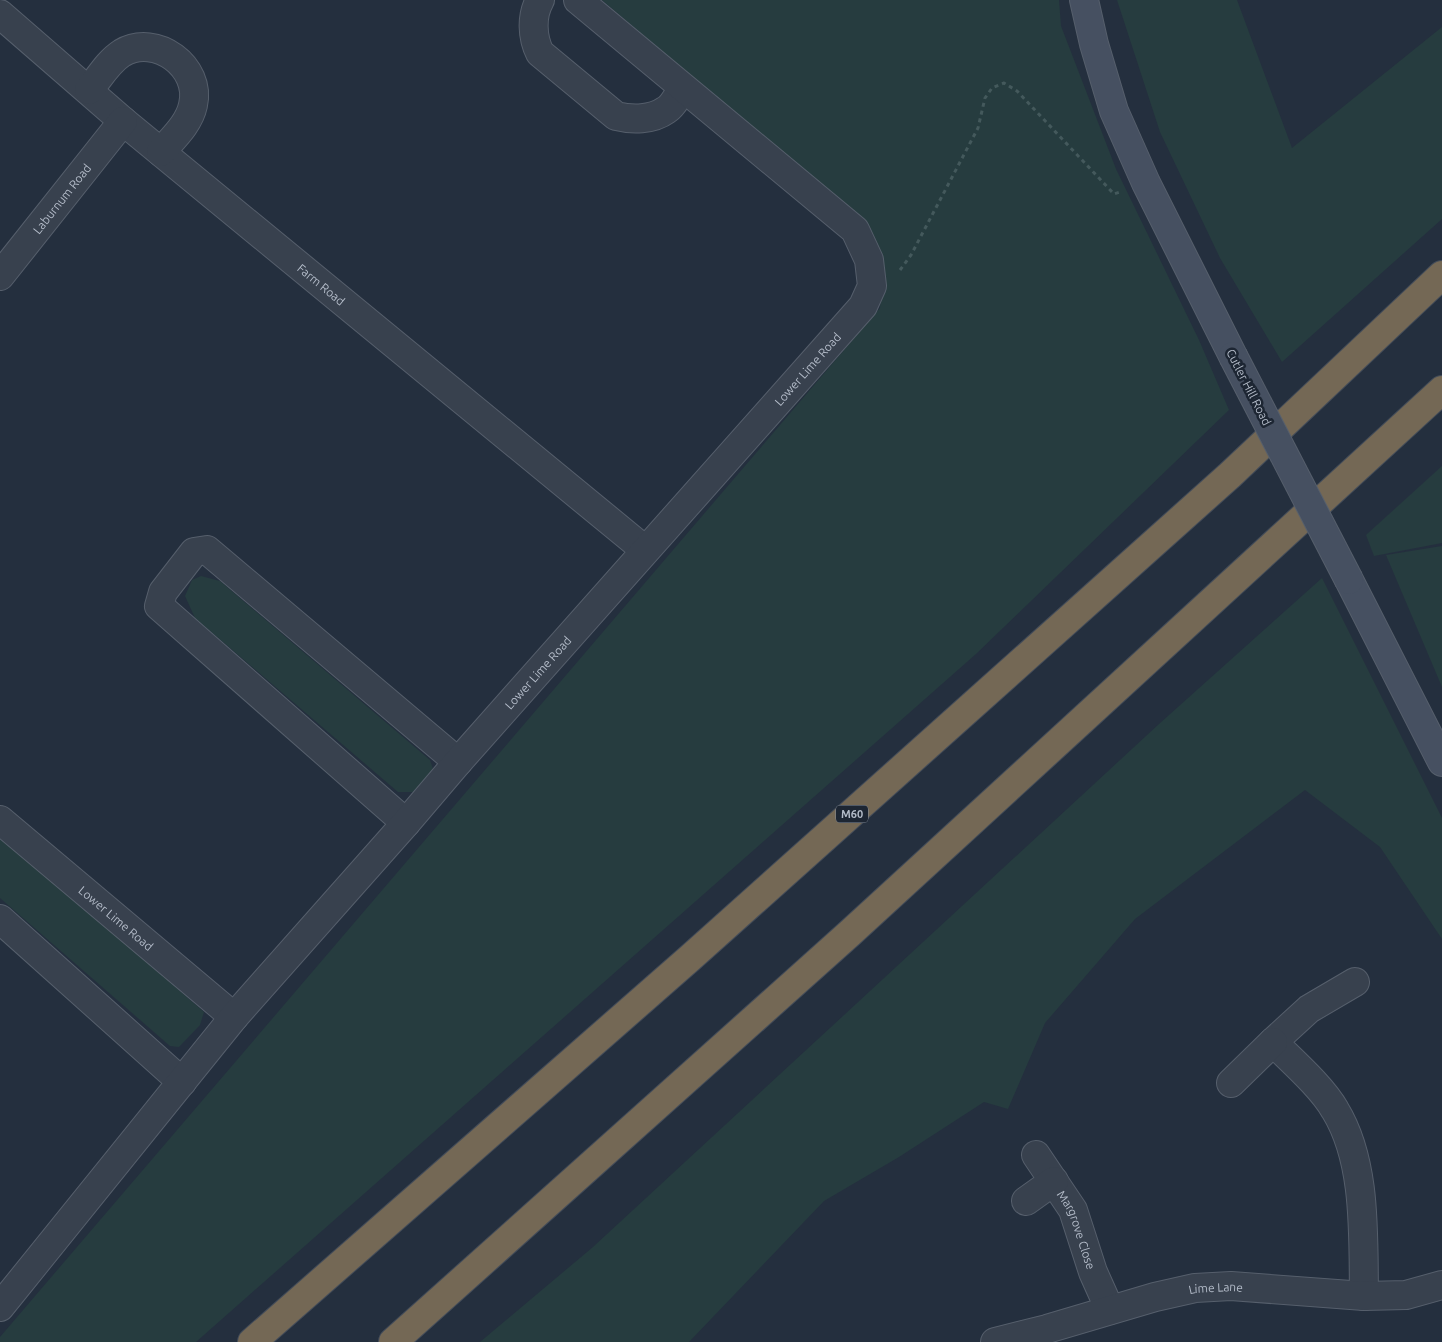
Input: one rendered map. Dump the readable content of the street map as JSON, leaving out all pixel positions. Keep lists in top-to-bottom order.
{
  "streets": {
    "highway": ["M60"],
    "street": [
      "Laburnum Road",
      "Farm Road",
      "Lower Lime Road",
      "Cutler Hill Road",
      "Margrove Close",
      "Lime Lane"
    ]
  },
  "crossings": [
    ["Laburnum Road", "Farm Road"],
    ["Farm Road", "Lower Lime Road"],
    ["Margrove Close", "Lime Lane"]
  ]
}
